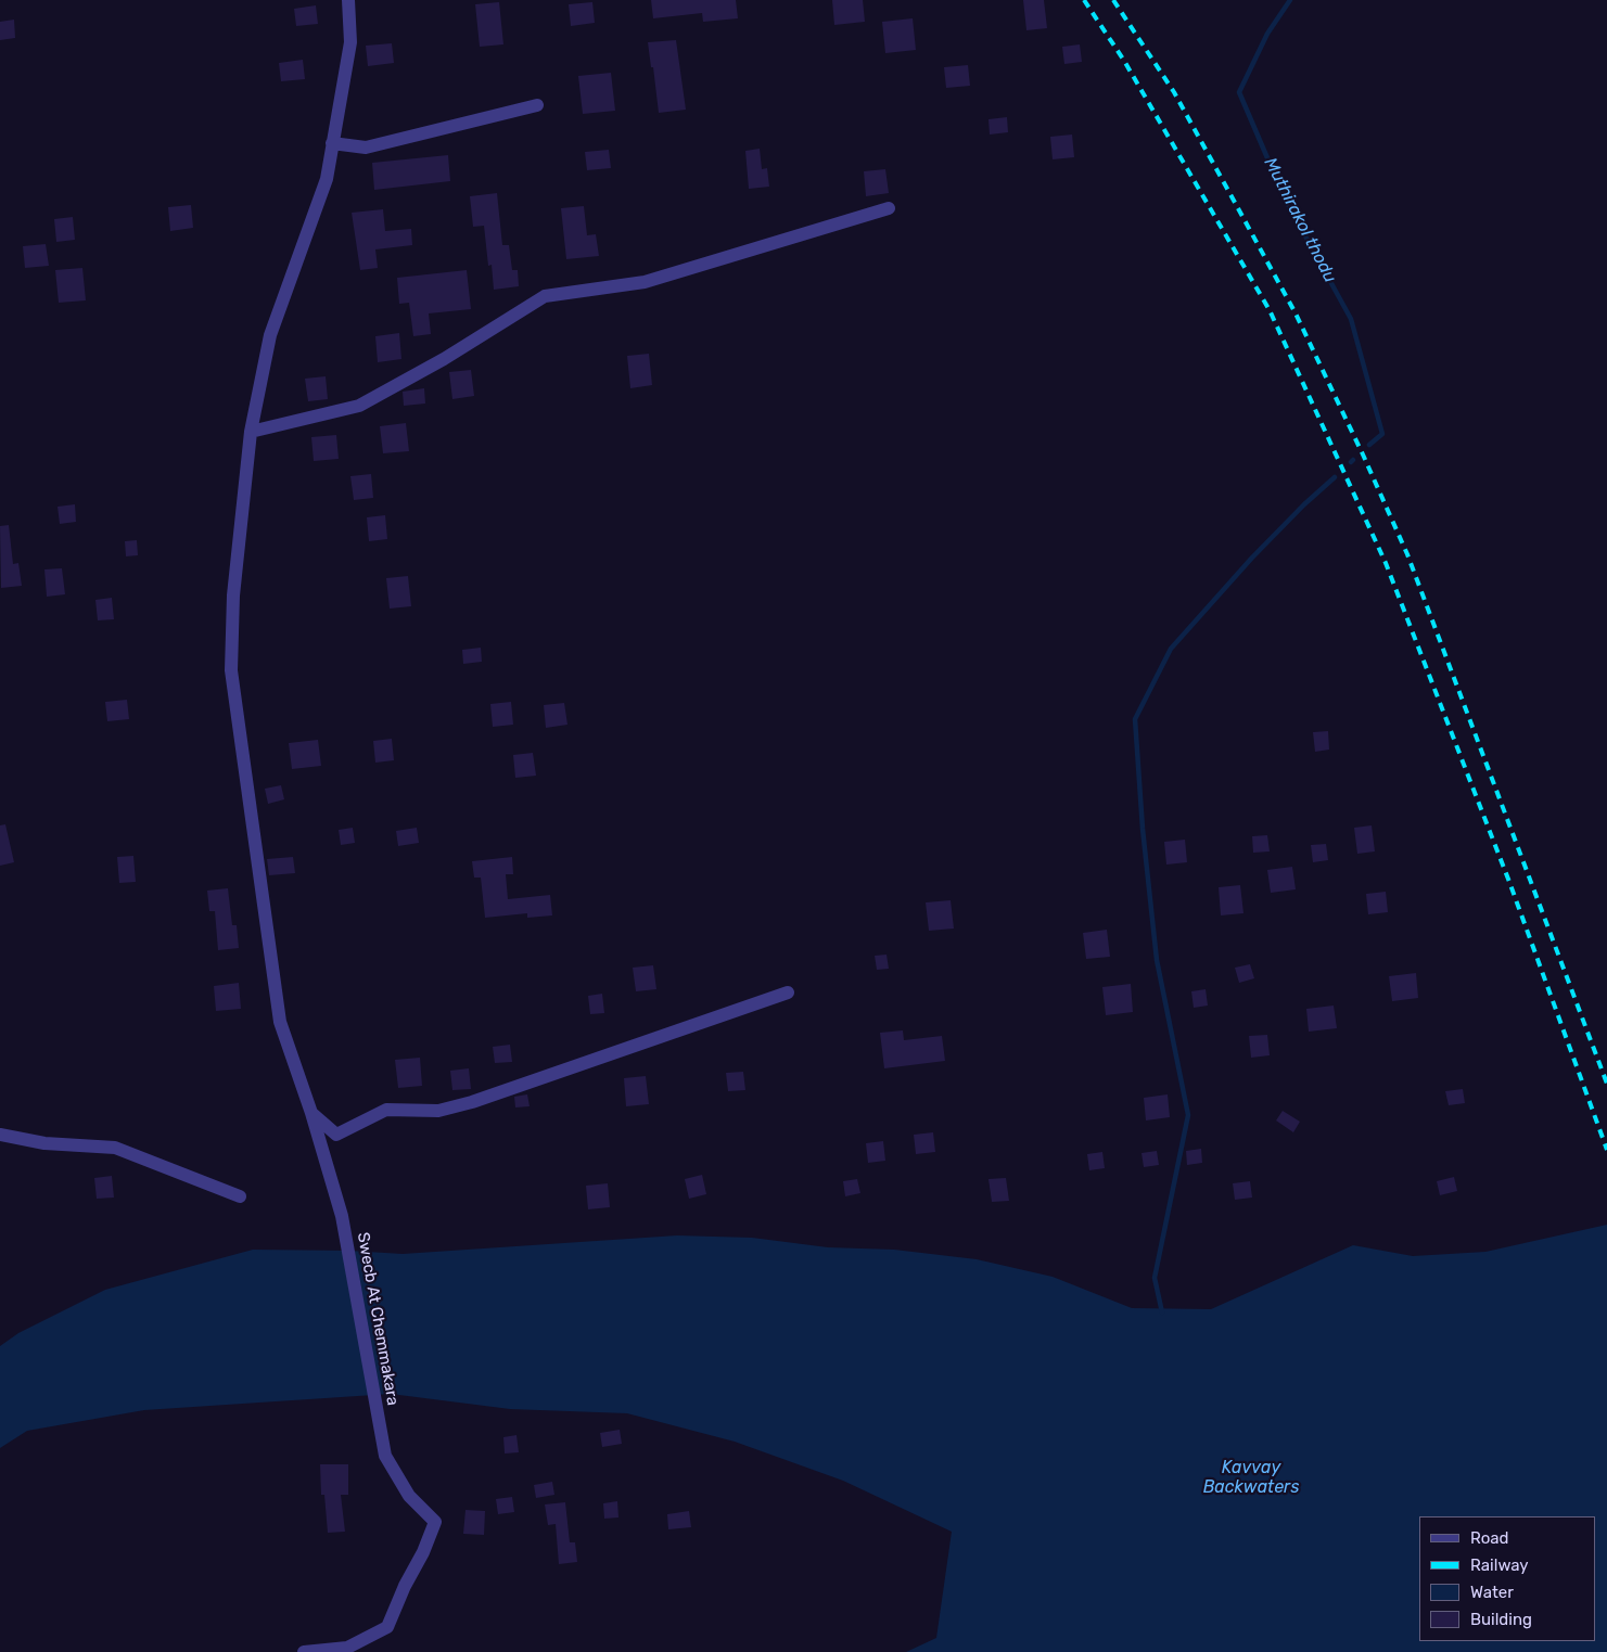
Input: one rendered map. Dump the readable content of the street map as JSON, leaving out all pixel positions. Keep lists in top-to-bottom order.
{
  "streets": {
    "street": ["Swecb At Chemmakara"]
  },
  "water": ["Muthirakol thodu", "Kavvay Backwaters"],
  "legend": [
    "Road",
    "Railway",
    "Water",
    "Building"
  ]
}
